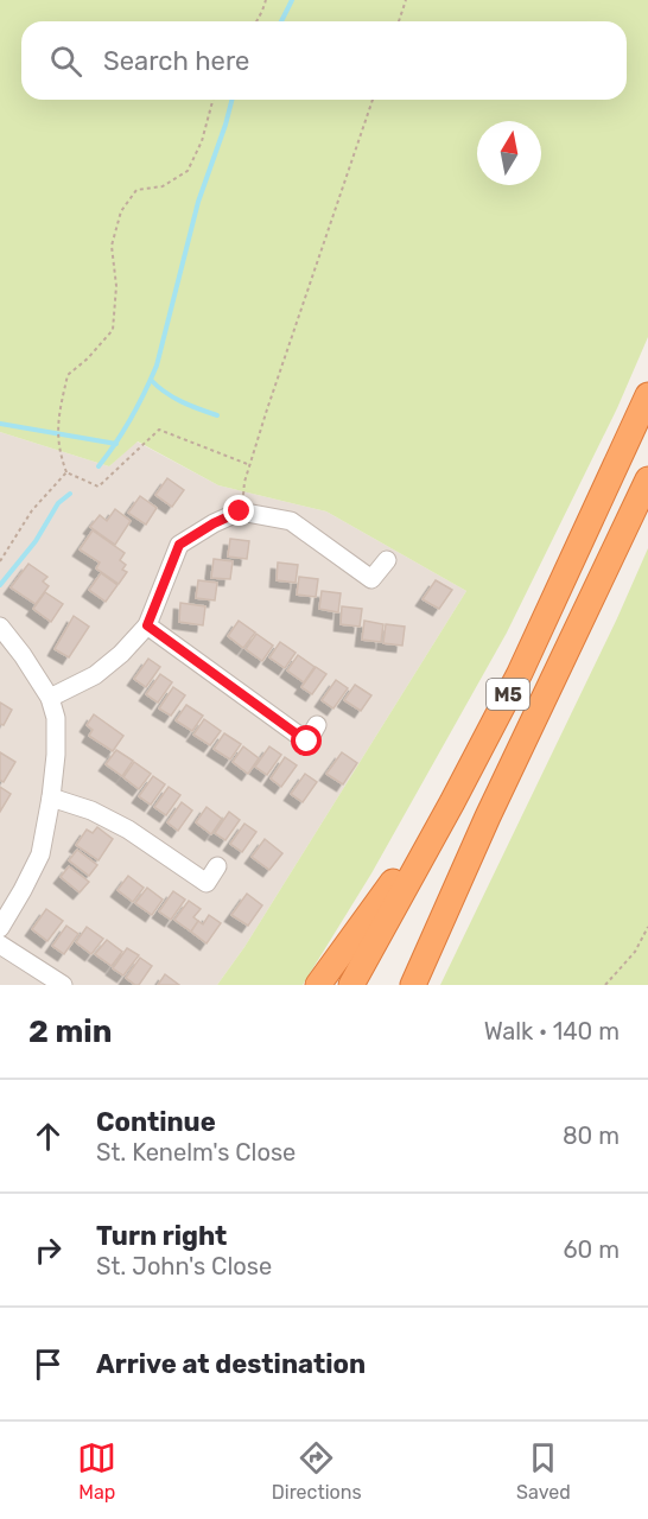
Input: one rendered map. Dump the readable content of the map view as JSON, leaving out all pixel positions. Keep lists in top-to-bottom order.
{
  "streets": {
    "highway": ["M5"]
  },
  "north": "top",
  "page": {
    "search": "Search here",
    "heading": ["2 min", "Walk · 140 m"],
    "list": [
      ["Continue", "St. Kenelm's Close", "80 m"],
      ["Turn right", "St. John's Close", "60 m"],
      "Arrive at destination"
    ],
    "nav": ["Map", "Directions", "Saved"]
  }
}
